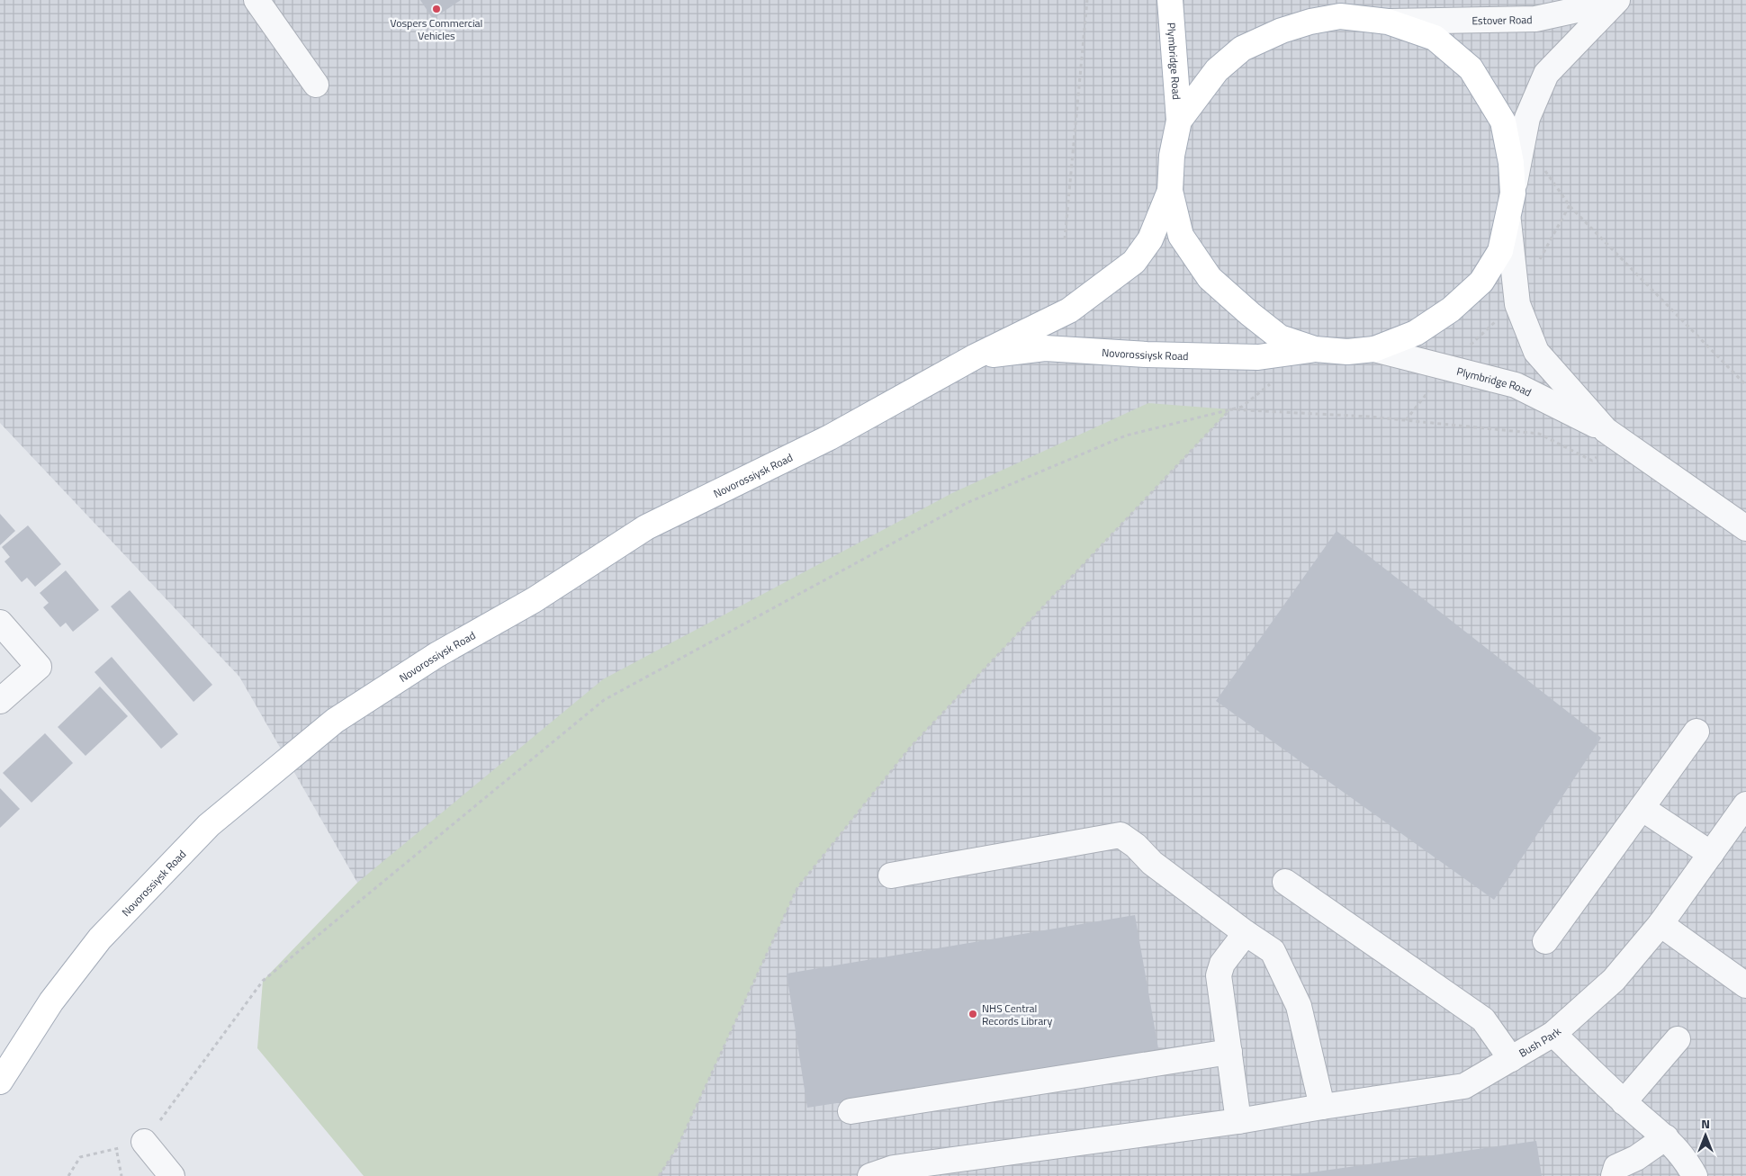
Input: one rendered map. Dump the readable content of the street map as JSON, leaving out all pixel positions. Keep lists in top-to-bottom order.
{
  "streets": {
    "main road": ["Plymbridge Road", "Novorossiysk Road"],
    "street": ["Estover Road", "Bush Park"]
  },
  "places": ["Vospers Commercial Vehicles", "NHS Central Records Library"],
  "north": "top"
}
